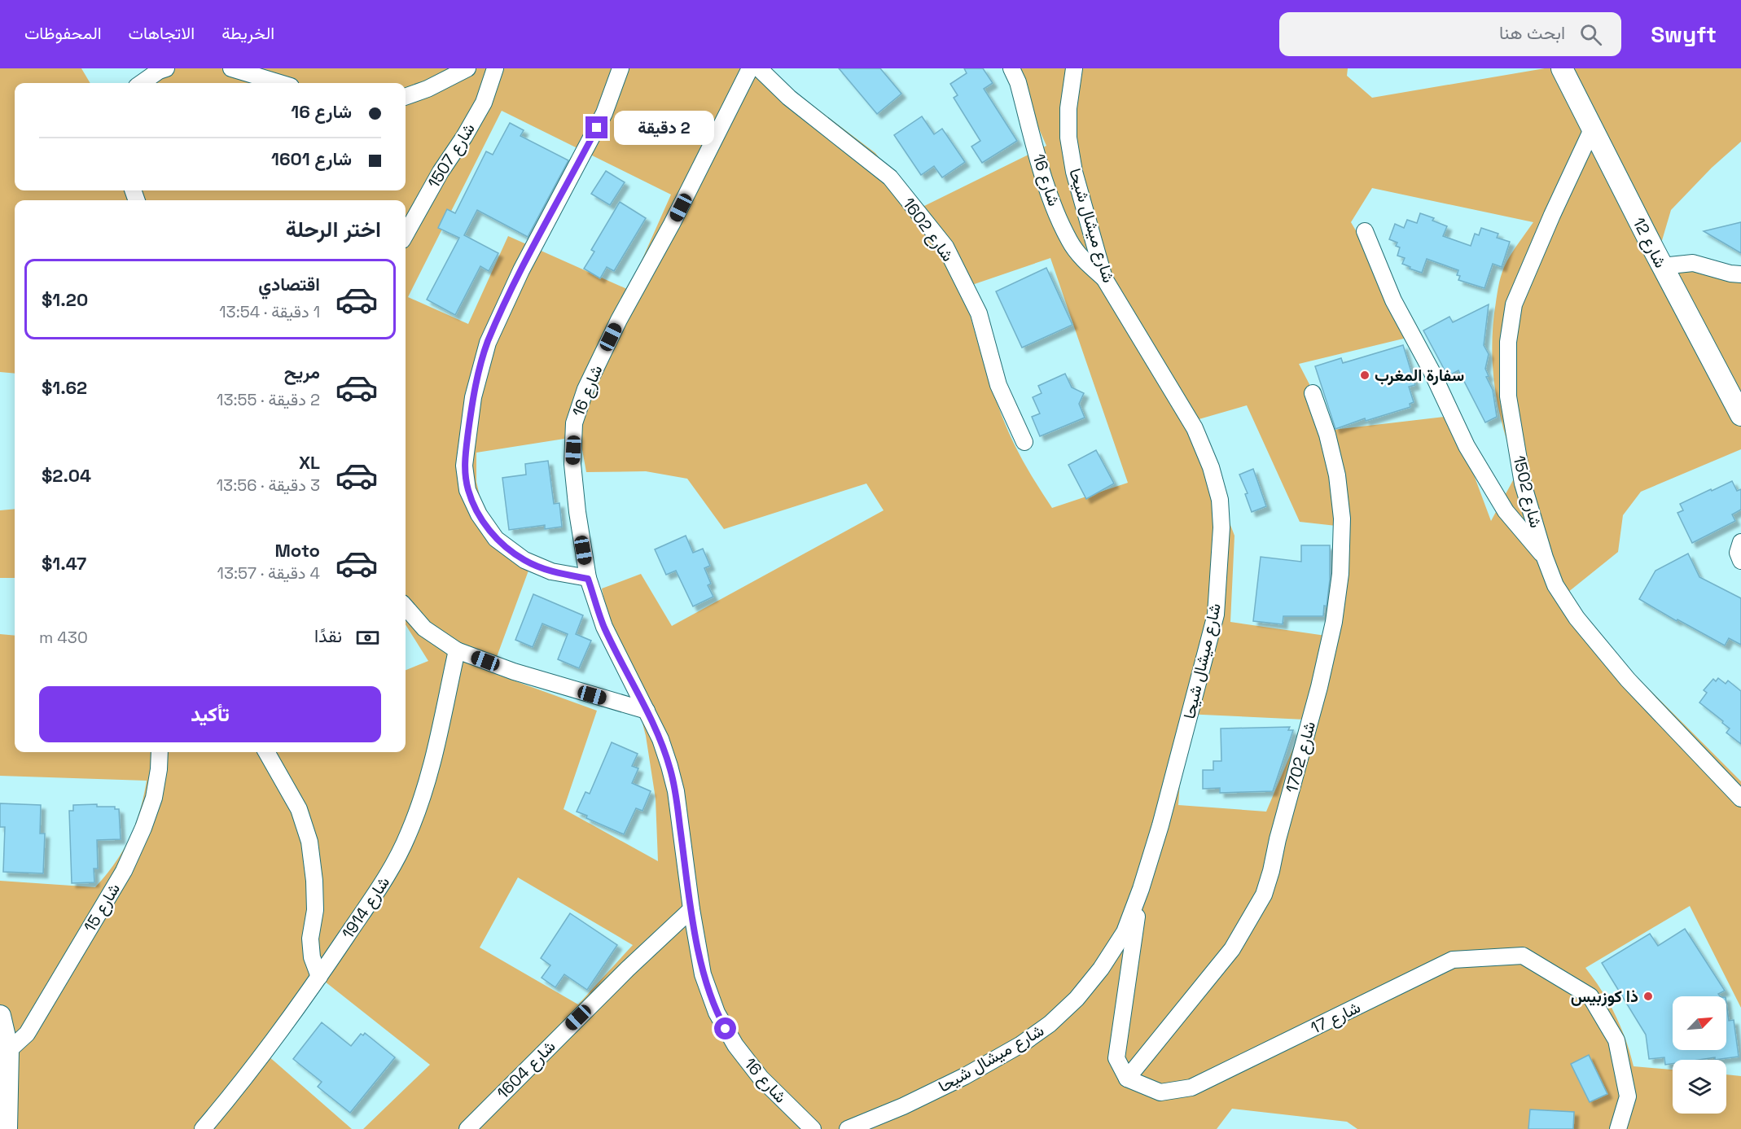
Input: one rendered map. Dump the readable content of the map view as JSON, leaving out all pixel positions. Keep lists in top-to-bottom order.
{
  "streets": {
    "main road": ["شارع 12"],
    "street": [
      "شارع 1507",
      "شارع 16",
      "شارع ميشال شيحا",
      "شارع 1602",
      "شارع 1502",
      "شارع 1702",
      "شارع 15",
      "شارع 1914",
      "شارع 17",
      "شارع 1604"
    ]
  },
  "crossings": [
    ["شارع 16", "شارع ميشال شيحا"],
    ["شارع 16", "شارع 1604"],
    ["شارع 12", "شارع 1502"],
    ["شارع 1702", "شارع 17"]
  ],
  "places": ["سفارة المغرب", "ذا كوزبيس"],
  "north": "top right",
  "page": {
    "header": "Swyft",
    "search": "ابحث هنا",
    "nav": ["الخريطة", "الاتجاهات", "المحفوظات"],
    "banner": ["شارع 16", "شارع 1601"],
    "bubble": "2 دقيقة",
    "heading": "اختر الرحلة",
    "list": [
      {
        "name": "اقتصادي",
        "note": "1 دقيقة · 13:54",
        "value": "$1.20"
      },
      {
        "name": "مريح",
        "note": "2 دقيقة · 13:55",
        "value": "$1.62"
      },
      {
        "name": "XL",
        "note": "3 دقيقة · 13:56",
        "value": "$2.04"
      },
      {
        "name": "Moto",
        "note": "4 دقيقة · 13:57",
        "value": "$1.47"
      }
    ],
    "pay": ["نقدًا", "430 m"],
    "buttons": "تأكيد"
  }
}
